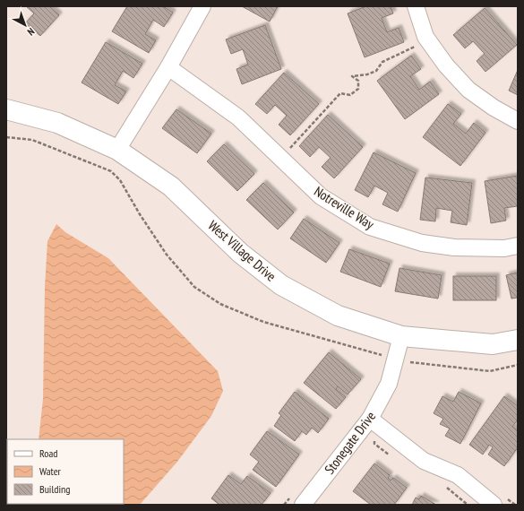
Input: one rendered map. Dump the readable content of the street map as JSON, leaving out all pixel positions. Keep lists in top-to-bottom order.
{
  "streets": {
    "street": ["Notreville Way", "West Village Drive", "Stonegate Drive"]
  },
  "crossings": [
    ["West Village Drive", "Stonegate Drive"]
  ],
  "legend": ["Road", "Water", "Building"],
  "north": "bottom right"
}
